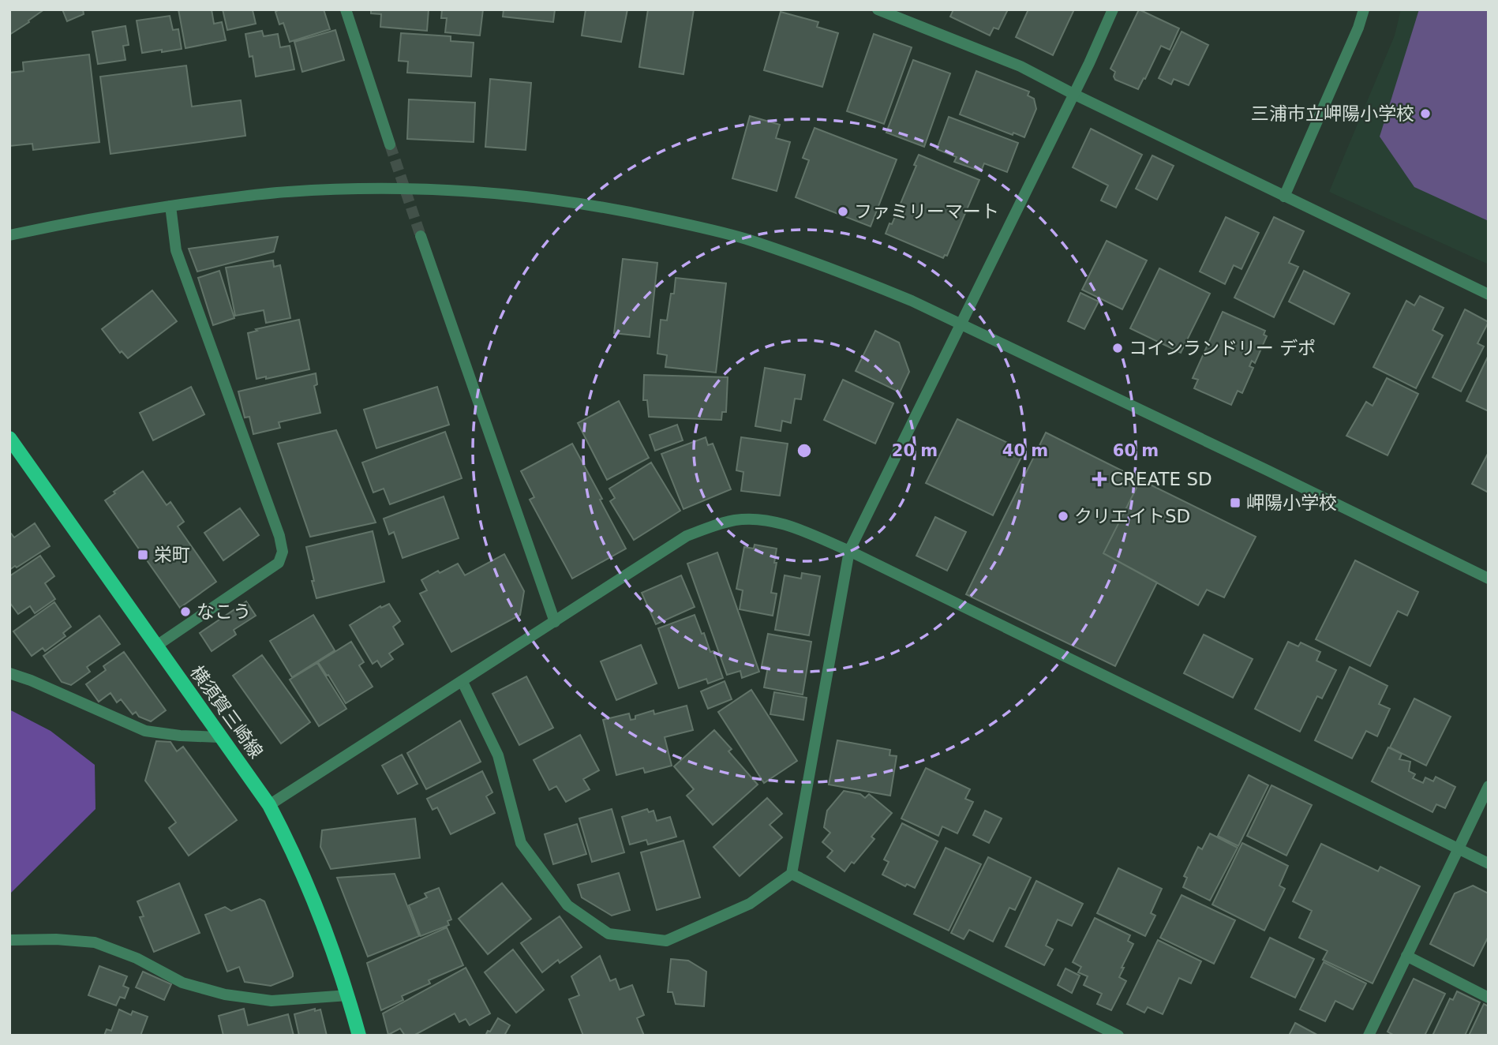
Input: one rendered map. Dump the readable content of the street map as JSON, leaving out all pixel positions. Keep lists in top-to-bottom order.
{
  "streets": {
    "main road": ["横須賀三崎線"]
  },
  "places": {
    "other": [
      "三浦市立岬陽小学校",
      "ファミリーマート",
      "コインランドリー デポ",
      "クリエイトSD",
      "なこう"
    ],
    "health": ["CREATE SD"],
    "transit": ["岬陽小学校", "栄町"]
  },
  "rings": ["20 m", "40 m", "60 m"]
}
